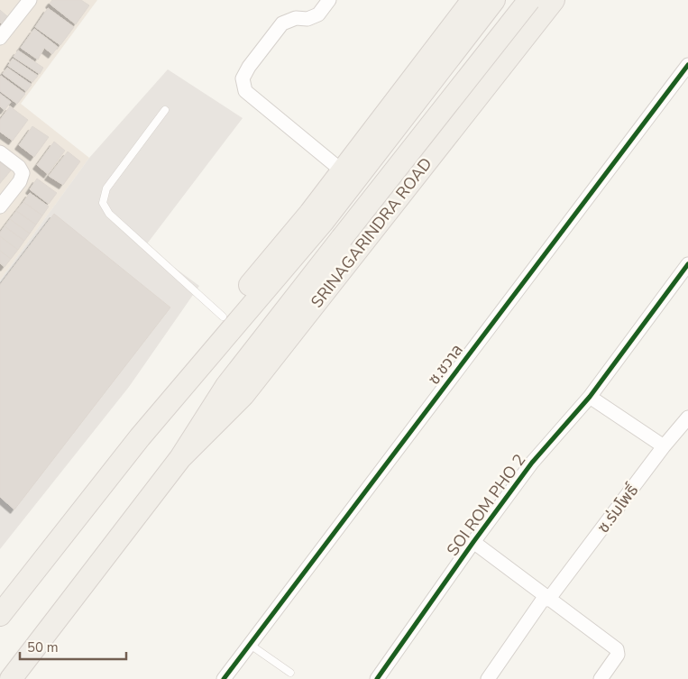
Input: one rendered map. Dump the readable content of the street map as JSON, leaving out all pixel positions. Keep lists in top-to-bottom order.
{
  "streets": {
    "main road": ["SRINAGARINDRA ROAD"],
    "street": ["ซ.ชวาล", "SOI ROM PHO 2", "ซ.ร่มโพธิ์"]
  },
  "scale_bar": "50 m"
}
